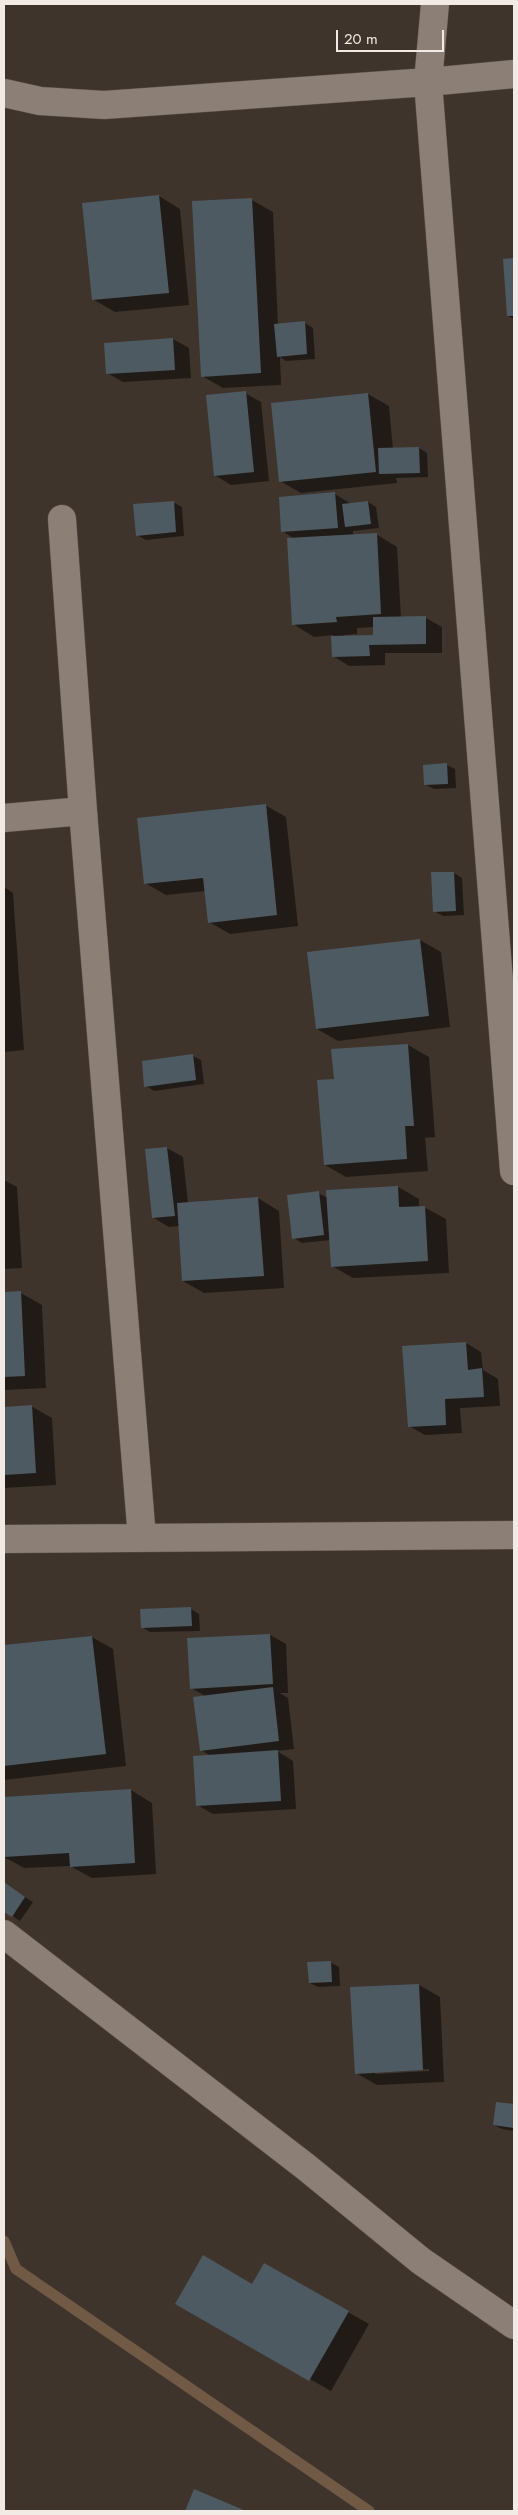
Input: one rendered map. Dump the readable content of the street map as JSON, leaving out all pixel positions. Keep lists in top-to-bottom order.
{
  "scale_bar": "20 m"
}
